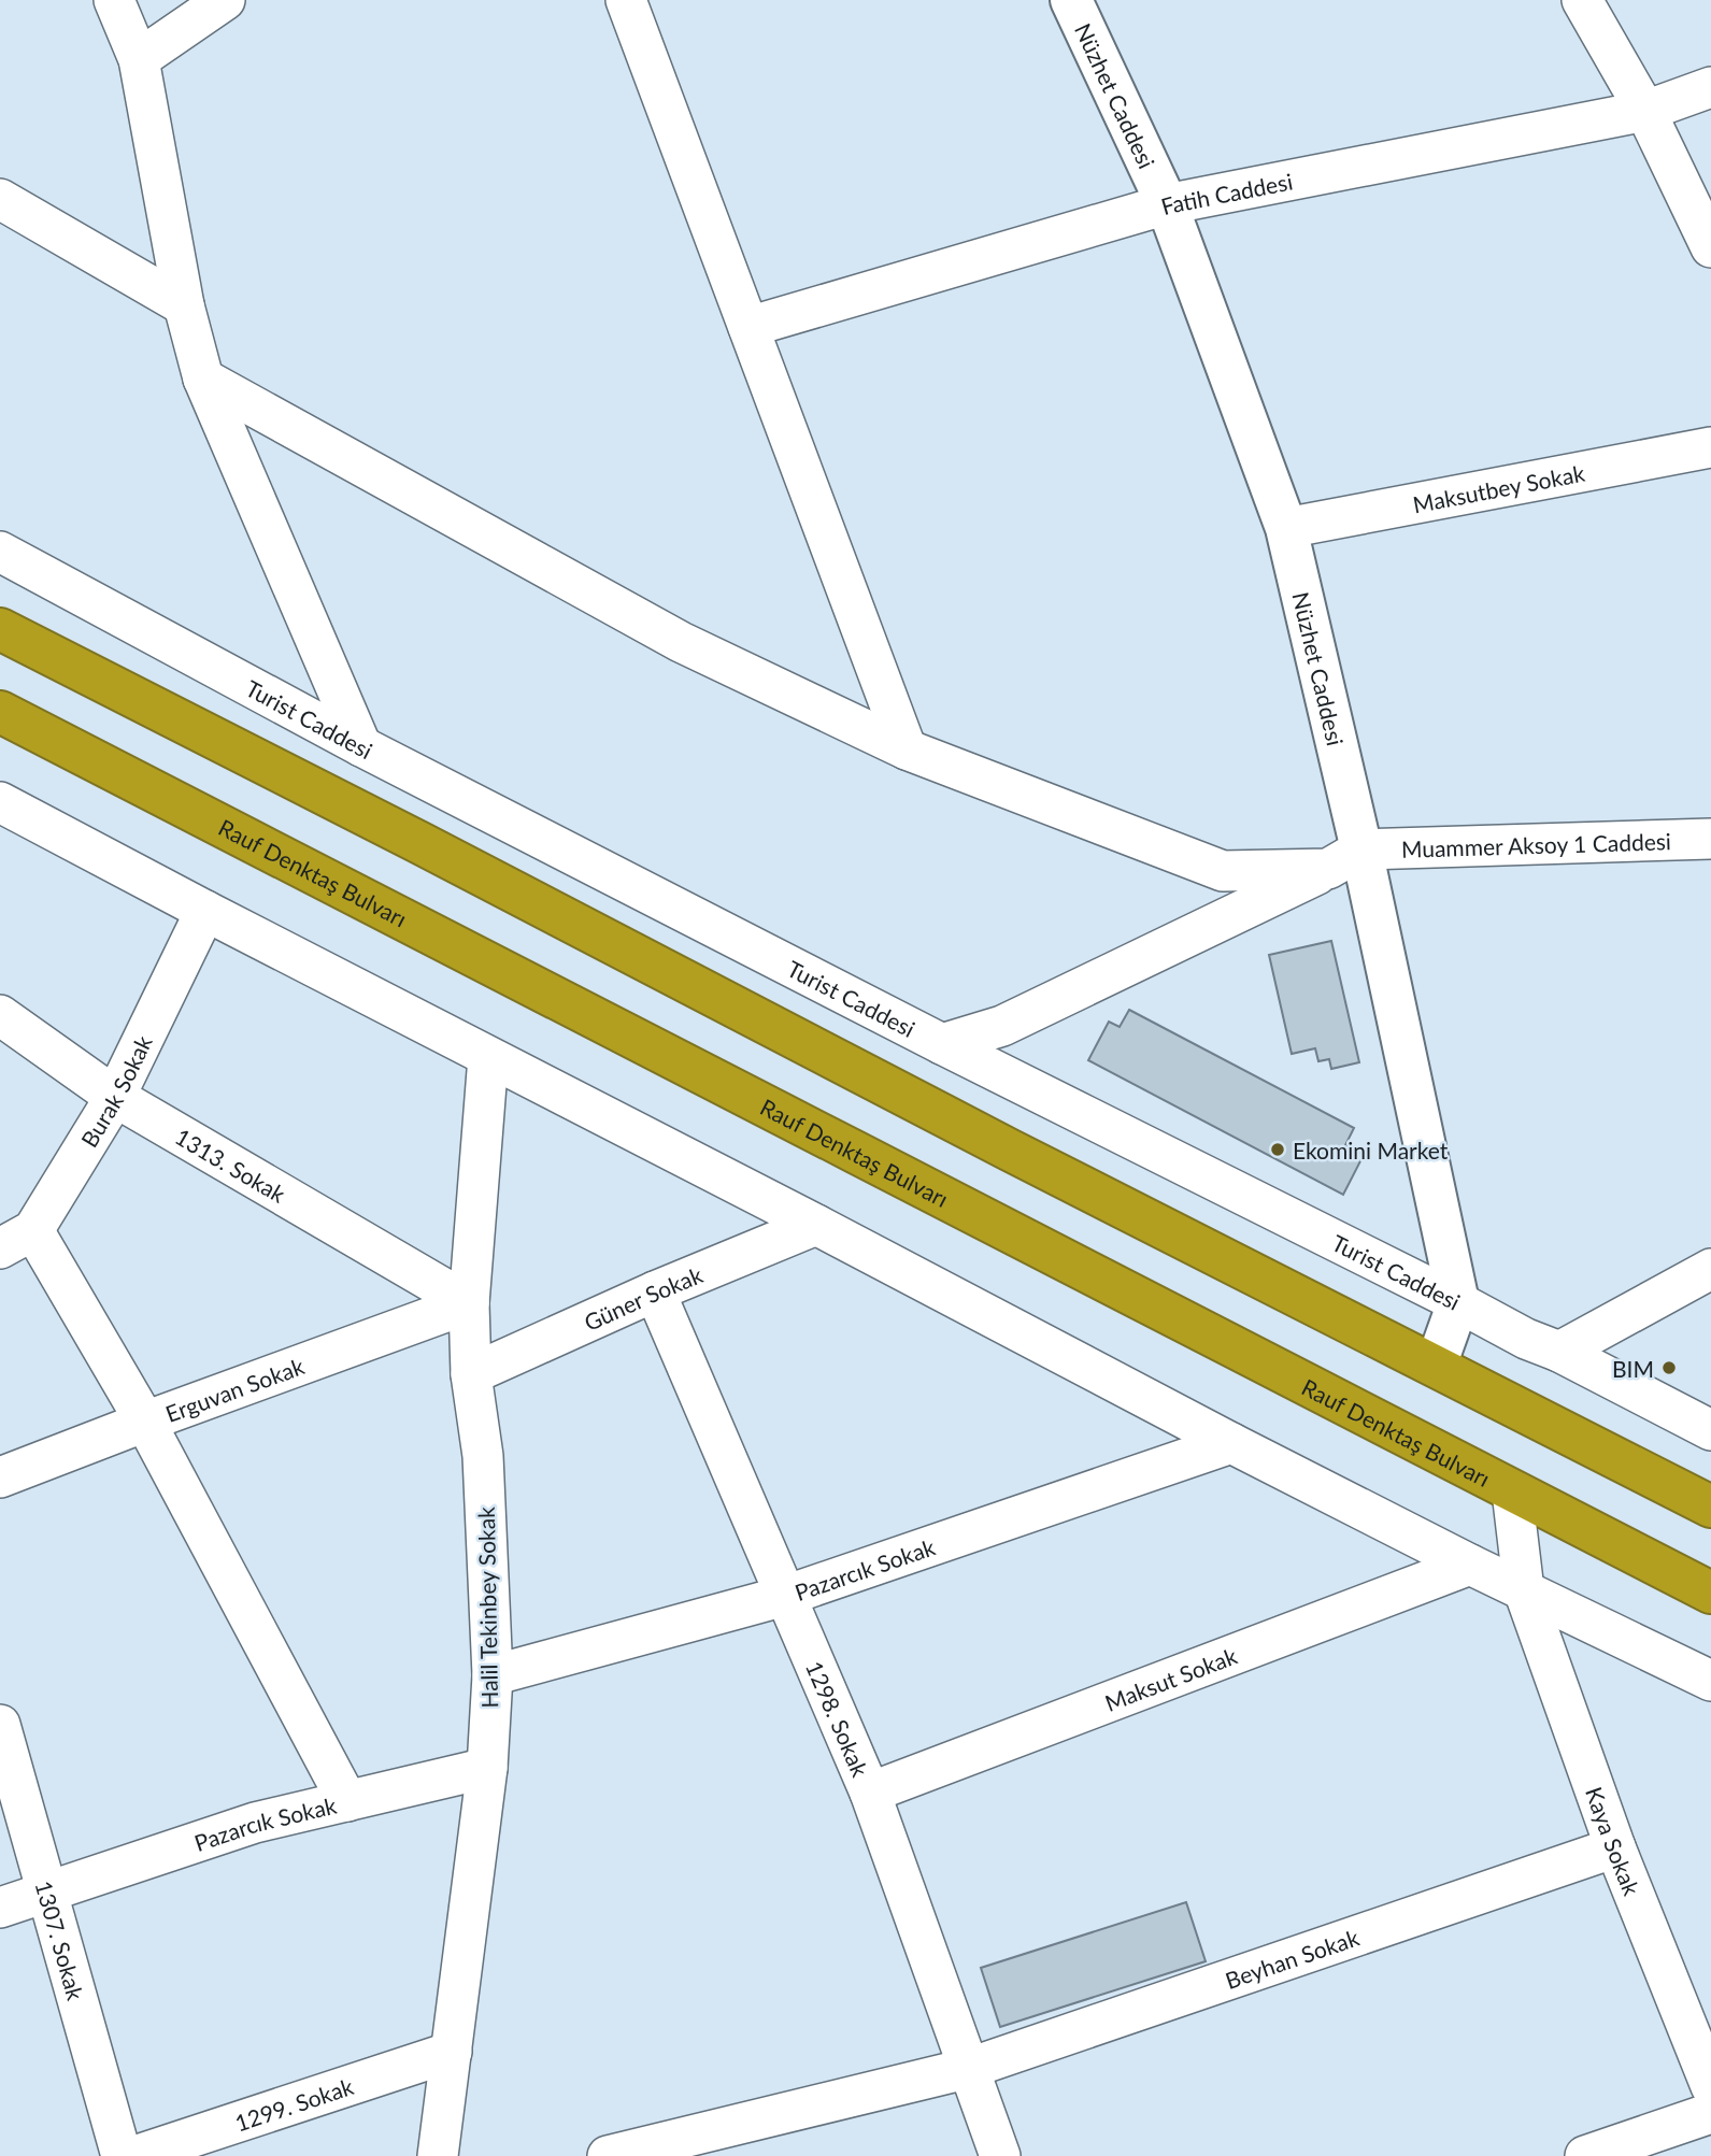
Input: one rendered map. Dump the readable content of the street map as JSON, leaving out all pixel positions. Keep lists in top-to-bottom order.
{
  "streets": {
    "highway": ["Rauf Denktaş Bulvarı"],
    "street": [
      "Nüzhet Caddesi",
      "Fatih Caddesi",
      "Maksutbey Sokak",
      "Turist Caddesi",
      "Muammer Aksoy 1 Caddesi",
      "Burak Sokak",
      "1313. Sokak",
      "Güner Sokak",
      "Erguvan Sokak",
      "Pazarcık Sokak",
      "Halil Tekinbey Sokak",
      "Maksut Sokak",
      "1298. Sokak",
      "Kaya Sokak",
      "1307. Sokak",
      "Beyhan Sokak",
      "1299. Sokak"
    ]
  },
  "crossings": [
    ["Nüzhet Caddesi", "Fatih Caddesi"],
    ["Nüzhet Caddesi", "Maksutbey Sokak"],
    ["Nüzhet Caddesi", "Turist Caddesi"],
    ["Nüzhet Caddesi", "Muammer Aksoy 1 Caddesi"],
    ["Rauf Denktaş Bulvarı", "Kaya Sokak"],
    ["Burak Sokak", "1313. Sokak"],
    ["1313. Sokak", "Erguvan Sokak"],
    ["1313. Sokak", "Halil Tekinbey Sokak"],
    ["Güner Sokak", "Halil Tekinbey Sokak"],
    ["Güner Sokak", "1298. Sokak"],
    ["Erguvan Sokak", "Halil Tekinbey Sokak"],
    ["Pazarcık Sokak", "Halil Tekinbey Sokak"],
    ["Pazarcık Sokak", "1298. Sokak"],
    ["Pazarcık Sokak", "1307. Sokak"],
    ["Halil Tekinbey Sokak", "1299. Sokak"],
    ["Maksut Sokak", "1298. Sokak"],
    ["1298. Sokak", "Beyhan Sokak"],
    ["Kaya Sokak", "Beyhan Sokak"]
  ],
  "places": ["Ekomini Market", "BIM"]
}
